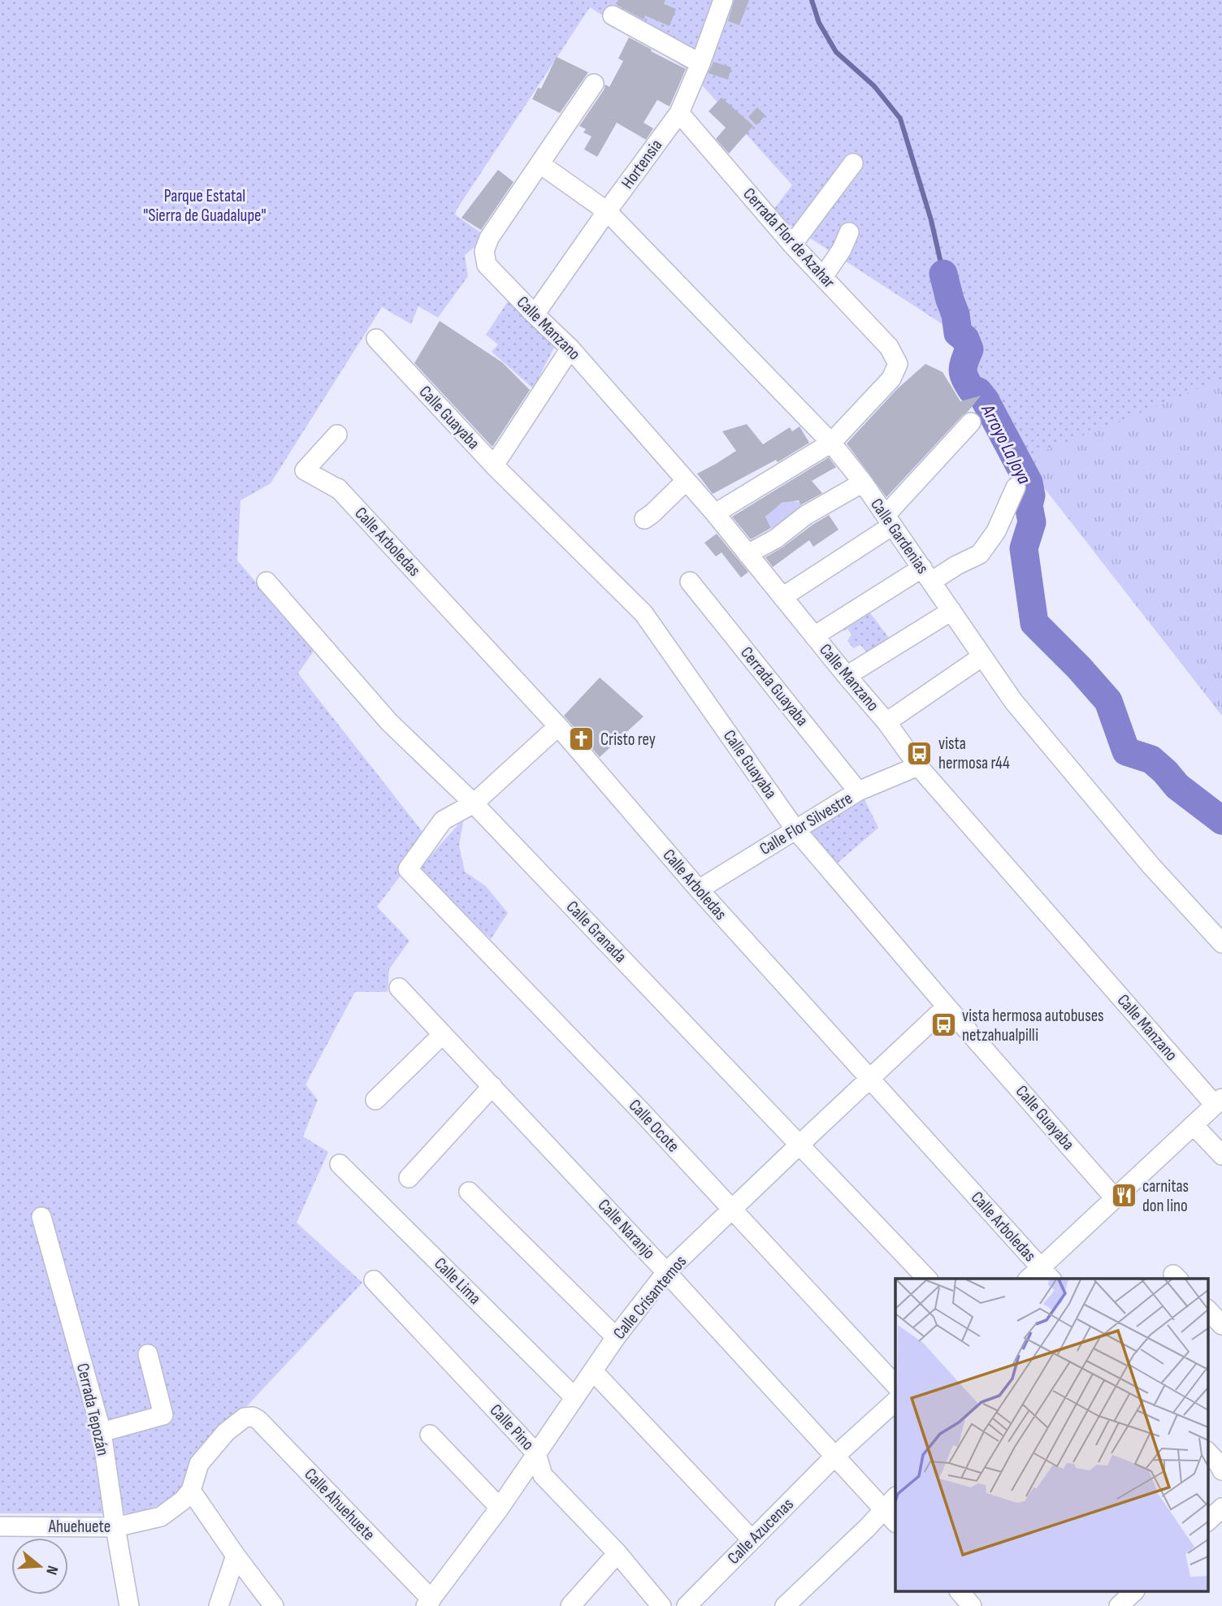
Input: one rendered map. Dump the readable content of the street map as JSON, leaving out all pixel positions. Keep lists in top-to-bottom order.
{
  "streets": {
    "street": [
      "Hortensia",
      "Cerrada Flor de Azahar",
      "Calle Manzano",
      "Calle Guayaba",
      "Calle Gardenias",
      "Calle Arboledas",
      "Cerrada Guayaba",
      "Calle Flor Silvestre",
      "Calle Granada",
      "Calle Ocote",
      "Calle Naranjo",
      "Calle Lima",
      "Calle Crisantemos",
      "Cerrada Tepozán",
      "Calle Pino",
      "Calle Ahuehuete",
      "Ahuehuete",
      "Calle Azucenas"
    ]
  },
  "crossings": [
    ["Hortensia", "Cerrada Flor de Azahar"],
    ["Hortensia", "Calle Manzano"],
    ["Hortensia", "Calle Gardenias"],
    ["Cerrada Flor de Azahar", "Calle Gardenias"],
    ["Calle Manzano", "Calle Gardenias"],
    ["Calle Manzano", "Calle Flor Silvestre"],
    ["Calle Guayaba", "Calle Flor Silvestre"],
    ["Calle Guayaba", "Calle Crisantemos"],
    ["Calle Arboledas", "Calle Flor Silvestre"],
    ["Calle Arboledas", "Calle Crisantemos"],
    ["Cerrada Guayaba", "Calle Flor Silvestre"],
    ["Calle Granada", "Calle Ocote"],
    ["Calle Granada", "Calle Crisantemos"],
    ["Calle Ocote", "Calle Crisantemos"],
    ["Calle Naranjo", "Calle Crisantemos"],
    ["Calle Naranjo", "Calle Azucenas"],
    ["Calle Lima", "Calle Crisantemos"],
    ["Calle Crisantemos", "Calle Pino"],
    ["Calle Crisantemos", "Calle Ahuehuete"],
    ["Cerrada Tepozán", "Ahuehuete"],
    ["Calle Ahuehuete", "Ahuehuete"]
  ],
  "water": ["Arroyo La Joya"],
  "parks": ["Parque Estatal \"Sierra de Guadalupe\""],
  "places": {
    "church": ["Cristo rey"],
    "bus stop": ["vista hermosa r44", "vista hermosa autobuses netzahualpilli"],
    "restaurant": ["carnitas don lino"]
  },
  "north": "right"
}
